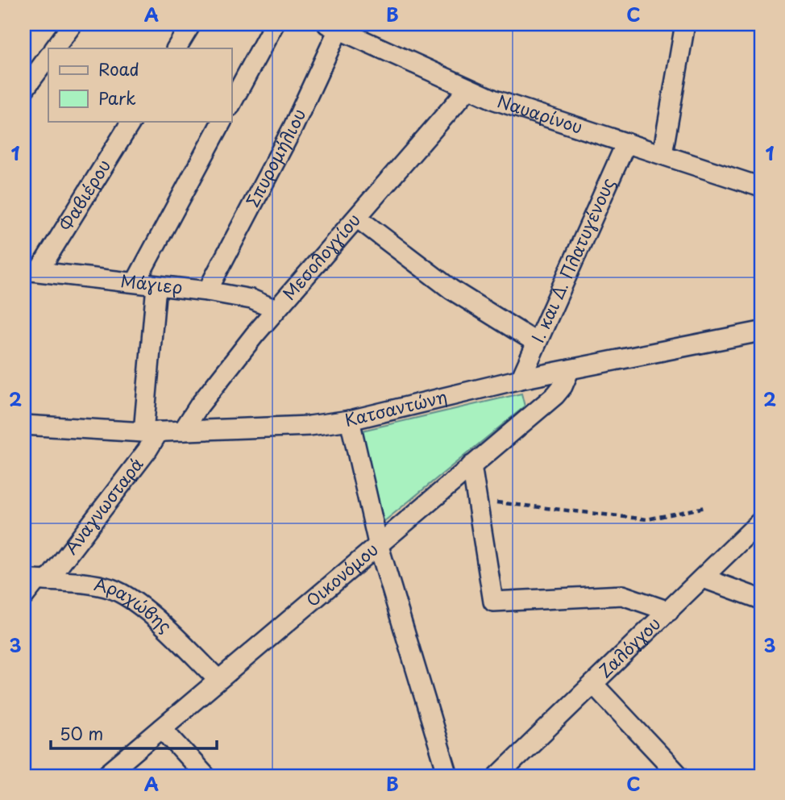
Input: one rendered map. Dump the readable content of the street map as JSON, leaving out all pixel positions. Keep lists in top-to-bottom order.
{
  "streets": {
    "street": [
      "Ναυαρίνου",
      "Σπυρομήλιου",
      "Φαβιέρου",
      "Μεσολογγίου",
      "Ι. και Δ. Πλατυγένους",
      "Μάγιερ",
      "Κατσαντώνη",
      "Αναγνωσταρά",
      "Οικονόμου",
      "Αραχώβης",
      "Ζαλόγγου"
    ]
  },
  "crossings": [
    ["Ναυαρίνου", "Σπυρομήλιου"],
    ["Ναυαρίνου", "Μεσολογγίου"],
    ["Ναυαρίνου", "Ι. και Δ. Πλατυγένους"],
    ["Σπυρομήλιου", "Μάγιερ"],
    ["Φαβιέρου", "Μάγιερ"],
    ["Μεσολογγίου", "Μάγιερ"],
    ["Μεσολογγίου", "Κατσαντώνη"],
    ["Ι. και Δ. Πλατυγένους", "Κατσαντώνη"],
    ["Μάγιερ", "Αναγνωσταρά"],
    ["Κατσαντώνη", "Αναγνωσταρά"],
    ["Κατσαντώνη", "Οικονόμου"],
    ["Αναγνωσταρά", "Αραχώβης"],
    ["Οικονόμου", "Αραχώβης"]
  ],
  "legend": ["Road", "Park"],
  "scale_bar": "50 m",
  "grid": {
    "columns": ["A", "B", "C"],
    "rows": ["1", "2", "3"]
  }
}
